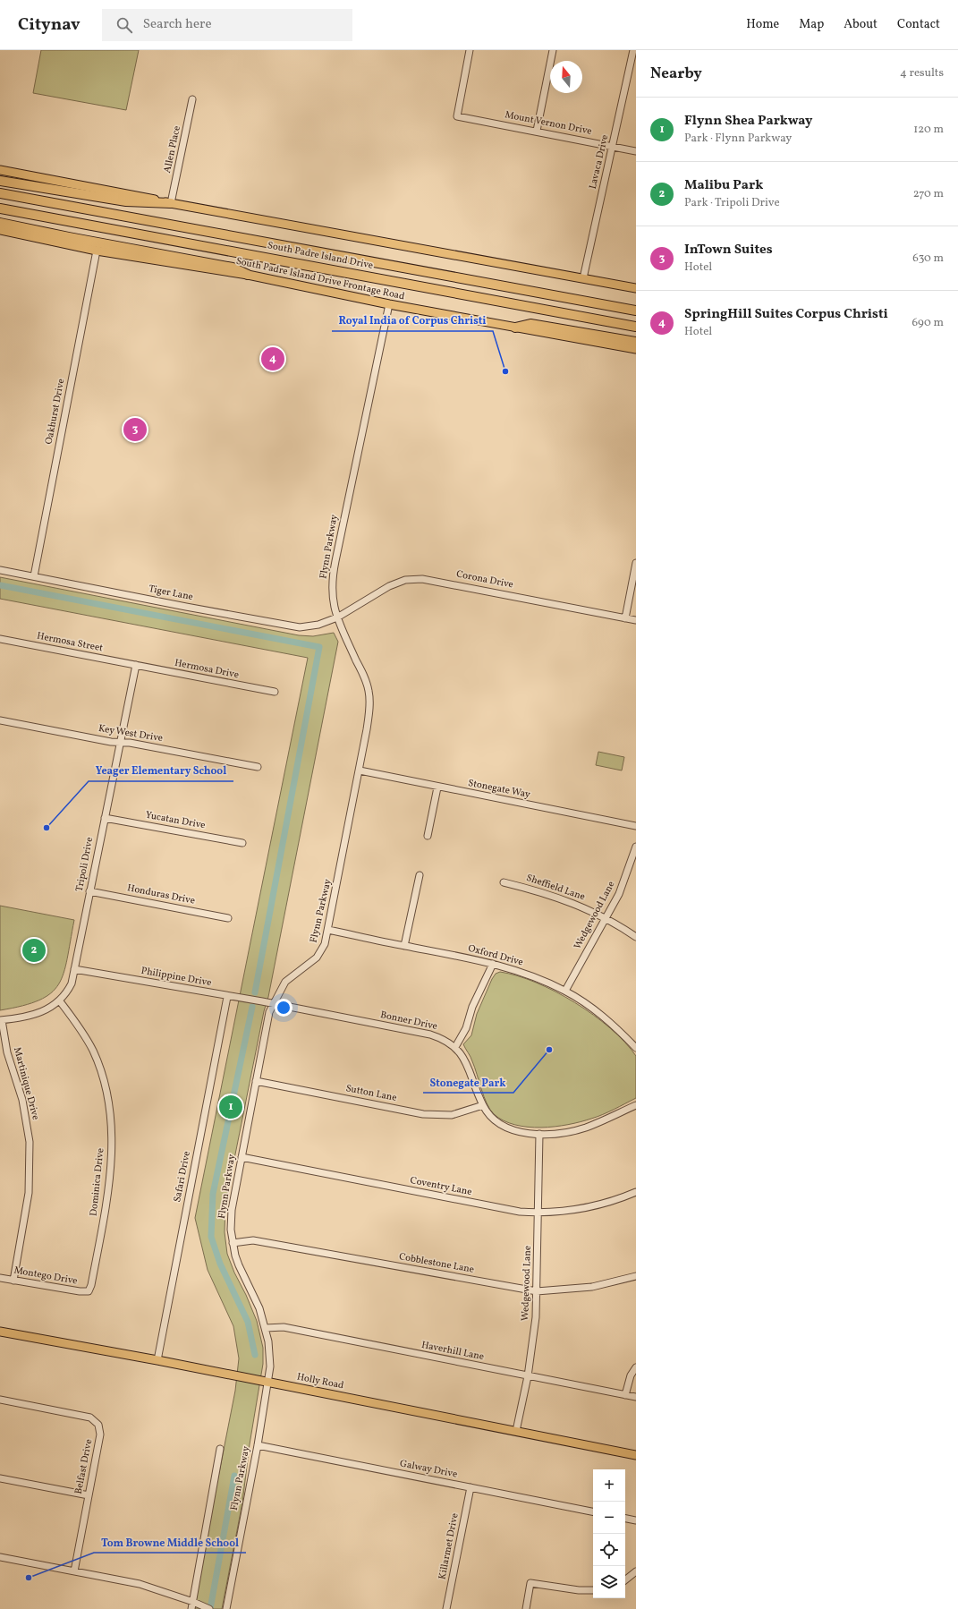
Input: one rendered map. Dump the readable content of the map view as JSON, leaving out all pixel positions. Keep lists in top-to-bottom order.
{
  "streets": {
    "highway": ["South Padre Island Drive"],
    "main road": ["South Padre Island Drive Frontage Road", "Holly Road"],
    "street": [
      "Mount Vernon Drive",
      "Allen Place",
      "Lavaca Drive",
      "Oakhurst Drive",
      "Flynn Parkway",
      "Corona Drive",
      "Tiger Lane",
      "Hermosa Street",
      "Hermosa Drive",
      "Key West Drive",
      "Stonegate Way",
      "Yucatan Drive",
      "Tripoli Drive",
      "Sheffield Lane",
      "Honduras Drive",
      "Wedgewood Lane",
      "Oxford Drive",
      "Philippine Drive",
      "Bonner Drive",
      "Martinique Drive",
      "Sutton Lane",
      "Safari Drive",
      "Dominica Drive",
      "Coventry Lane",
      "Cobblestone Lane",
      "Montego Drive",
      "Haverhill Lane",
      "Belfast Drive",
      "Galway Drive",
      "Killarmet Drive"
    ]
  },
  "crossings": [
    ["Mount Vernon Drive", "Lavaca Drive"],
    ["South Padre Island Drive Frontage Road", "Oakhurst Drive"],
    ["South Padre Island Drive Frontage Road", "Flynn Parkway"],
    ["Oakhurst Drive", "Tiger Lane"],
    ["Flynn Parkway", "Corona Drive"],
    ["Flynn Parkway", "Tiger Lane"],
    ["Flynn Parkway", "Stonegate Way"],
    ["Flynn Parkway", "Oxford Drive"],
    ["Flynn Parkway", "Philippine Drive"],
    ["Flynn Parkway", "Bonner Drive"],
    ["Flynn Parkway", "Sutton Lane"],
    ["Flynn Parkway", "Coventry Lane"],
    ["Flynn Parkway", "Cobblestone Lane"],
    ["Flynn Parkway", "Haverhill Lane"],
    ["Flynn Parkway", "Holly Road"],
    ["Flynn Parkway", "Galway Drive"],
    ["Corona Drive", "Tiger Lane"],
    ["Hermosa Street", "Hermosa Drive"],
    ["Hermosa Street", "Tripoli Drive"],
    ["Hermosa Drive", "Tripoli Drive"],
    ["Key West Drive", "Tripoli Drive"],
    ["Yucatan Drive", "Tripoli Drive"],
    ["Tripoli Drive", "Honduras Drive"],
    ["Tripoli Drive", "Philippine Drive"],
    ["Tripoli Drive", "Martinique Drive"],
    ["Tripoli Drive", "Dominica Drive"],
    ["Sheffield Lane", "Wedgewood Lane"],
    ["Wedgewood Lane", "Oxford Drive"],
    ["Wedgewood Lane", "Bonner Drive"],
    ["Wedgewood Lane", "Coventry Lane"],
    ["Wedgewood Lane", "Cobblestone Lane"],
    ["Wedgewood Lane", "Haverhill Lane"],
    ["Wedgewood Lane", "Holly Road"],
    ["Philippine Drive", "Bonner Drive"],
    ["Philippine Drive", "Safari Drive"],
    ["Bonner Drive", "Sutton Lane"],
    ["Martinique Drive", "Montego Drive"],
    ["Safari Drive", "Holly Road"],
    ["Dominica Drive", "Montego Drive"],
    ["Galway Drive", "Killarmet Drive"]
  ],
  "places": [
    "Royal India of Corpus Christi",
    "Yeager Elementary School",
    "Stonegate Park",
    "Tom Browne Middle School"
  ],
  "north": "top",
  "page": {
    "header": "Citynav",
    "search": "Search here",
    "nav": [
      "Home",
      "Map",
      "About",
      "Contact"
    ],
    "heading": ["Nearby", "4 results"],
    "list": [
      {
        "mark": "1",
        "name": "Flynn Shea Parkway",
        "note": "Park · Flynn Parkway",
        "value": "120 m"
      },
      {
        "mark": "2",
        "name": "Malibu Park",
        "note": "Park · Tripoli Drive",
        "value": "270 m"
      },
      {
        "mark": "3",
        "name": "InTown Suites",
        "note": "Hotel",
        "value": "630 m"
      },
      {
        "mark": "4",
        "name": "SpringHill Suites Corpus Christi",
        "note": "Hotel",
        "value": "690 m"
      }
    ],
    "pins": [
      "4",
      "3",
      "2",
      "1"
    ],
    "map_buttons": ["+", "−"]
  }
}
